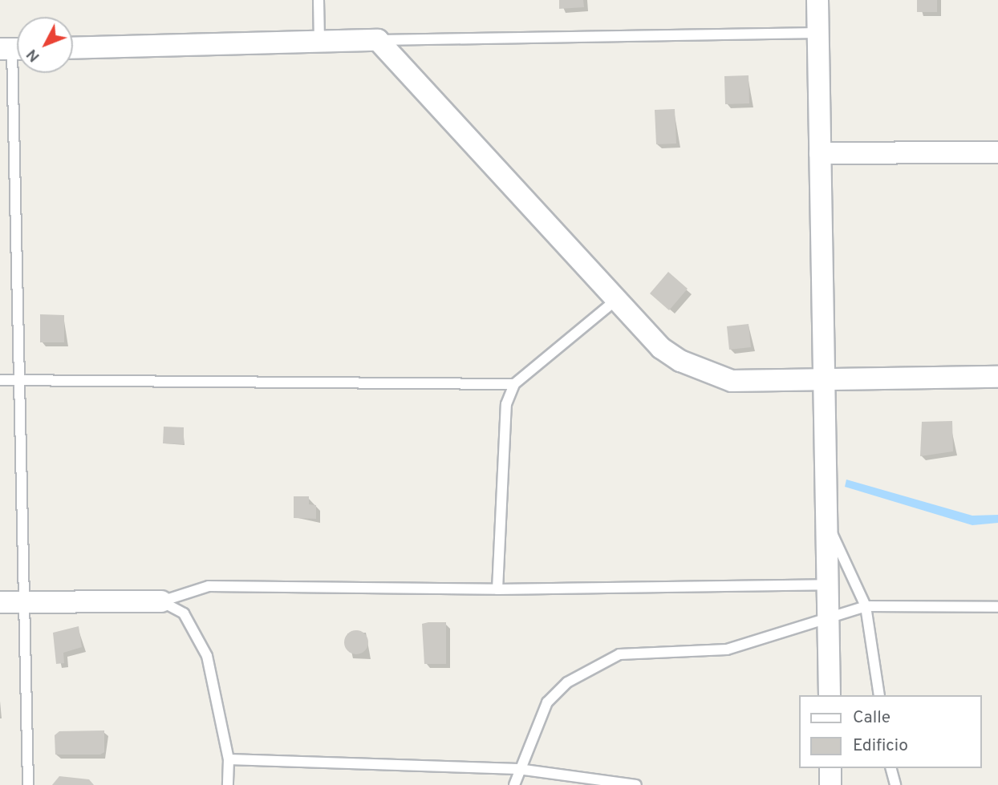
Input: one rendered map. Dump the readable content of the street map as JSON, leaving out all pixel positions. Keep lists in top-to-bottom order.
{
  "legend": ["Calle", "Edificio"],
  "north": "bottom left"
}
